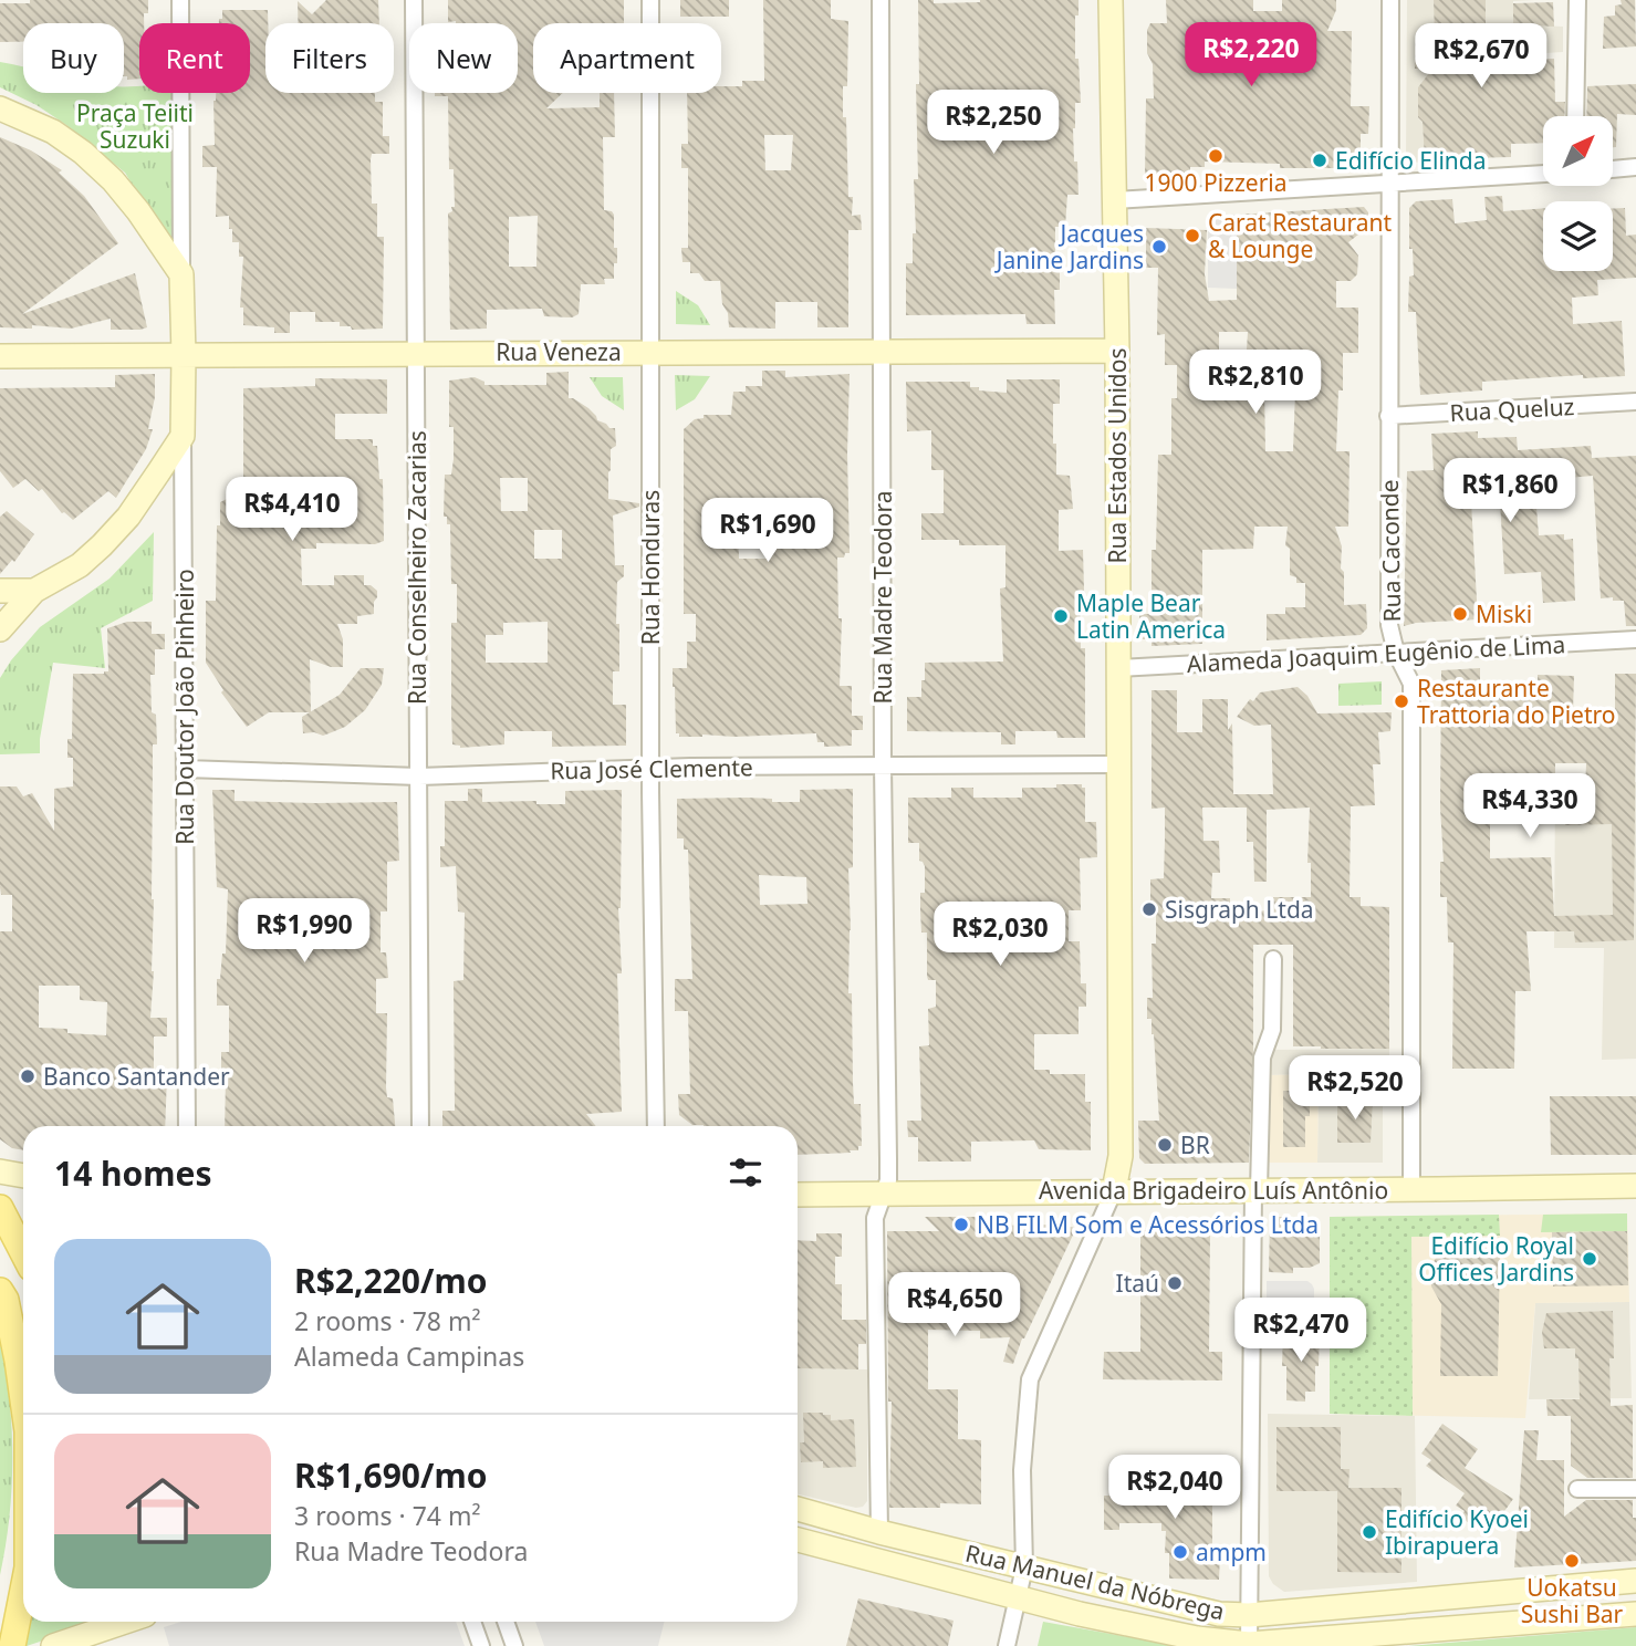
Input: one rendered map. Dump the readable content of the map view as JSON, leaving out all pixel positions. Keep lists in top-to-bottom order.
{
  "streets": {
    "street": [
      "Rua Veneza",
      "Rua Queluz",
      "Rua Estados Unidos",
      "Rua Caconde",
      "Rua Conselheiro Zacarias",
      "Rua Honduras",
      "Rua Madre Teodora",
      "Alameda Joaquim Eugênio de Lima",
      "Rua Doutor João Pinheiro",
      "Rua José Clemente",
      "Avenida Brigadeiro Luís Antônio",
      "Rua Manuel da Nóbrega"
    ]
  },
  "crossings": [
    ["Rua Veneza", "Rua Estados Unidos"],
    ["Rua Veneza", "Rua Conselheiro Zacarias"],
    ["Rua Veneza", "Rua Honduras"],
    ["Rua Veneza", "Rua Madre Teodora"],
    ["Rua Veneza", "Rua Doutor João Pinheiro"],
    ["Rua Queluz", "Rua Caconde"],
    ["Rua Estados Unidos", "Alameda Joaquim Eugênio de Lima"],
    ["Rua Estados Unidos", "Rua José Clemente"],
    ["Rua Estados Unidos", "Avenida Brigadeiro Luís Antônio"],
    ["Rua Caconde", "Alameda Joaquim Eugênio de Lima"],
    ["Rua Caconde", "Avenida Brigadeiro Luís Antônio"],
    ["Rua Conselheiro Zacarias", "Rua José Clemente"],
    ["Rua Honduras", "Rua José Clemente"],
    ["Rua Madre Teodora", "Rua José Clemente"],
    ["Rua Madre Teodora", "Avenida Brigadeiro Luís Antônio"],
    ["Rua Madre Teodora", "Rua Manuel da Nóbrega"],
    ["Rua Doutor João Pinheiro", "Rua José Clemente"]
  ],
  "parks": ["Praça Teiiti Suzuki"],
  "places": [
    "1900 Pizzeria",
    "Edifício Elinda",
    "Carat Restaurant & Lounge",
    "Jacques Janine Jardins",
    "Miski",
    "Maple Bear Latin America",
    "Restaurante Trattoria do Pietro",
    "Sisgraph Ltda",
    "Banco Santander",
    "BR",
    "NB FILM Som e Acessórios Ltda",
    "Edifício Royal Offices Jardins",
    "Itaú",
    "Edifício Kyoei Ibirapuera",
    "ampm",
    "Uokatsu Sushi Bar"
  ],
  "north": "top right",
  "page": {
    "price": [
      "R$2,220",
      "R$2,670",
      "R$2,250",
      "R$2,810",
      "R$1,860",
      "R$4,410",
      "R$1,690",
      "R$4,330",
      "R$1,990",
      "R$2,030",
      "R$2,520",
      "R$4,650",
      "R$2,470",
      "R$2,040"
    ],
    "chip": [
      "Buy",
      "Rent",
      "Filters",
      "New",
      "Apartment"
    ],
    "heading": "14 homes",
    "list": [
      {
        "name": "R$2,220/mo",
        "note": "2 rooms · 78 m² · Alameda Campinas"
      },
      {
        "name": "R$1,690/mo",
        "note": "3 rooms · 74 m² · Rua Madre Teodora"
      }
    ]
  }
}
